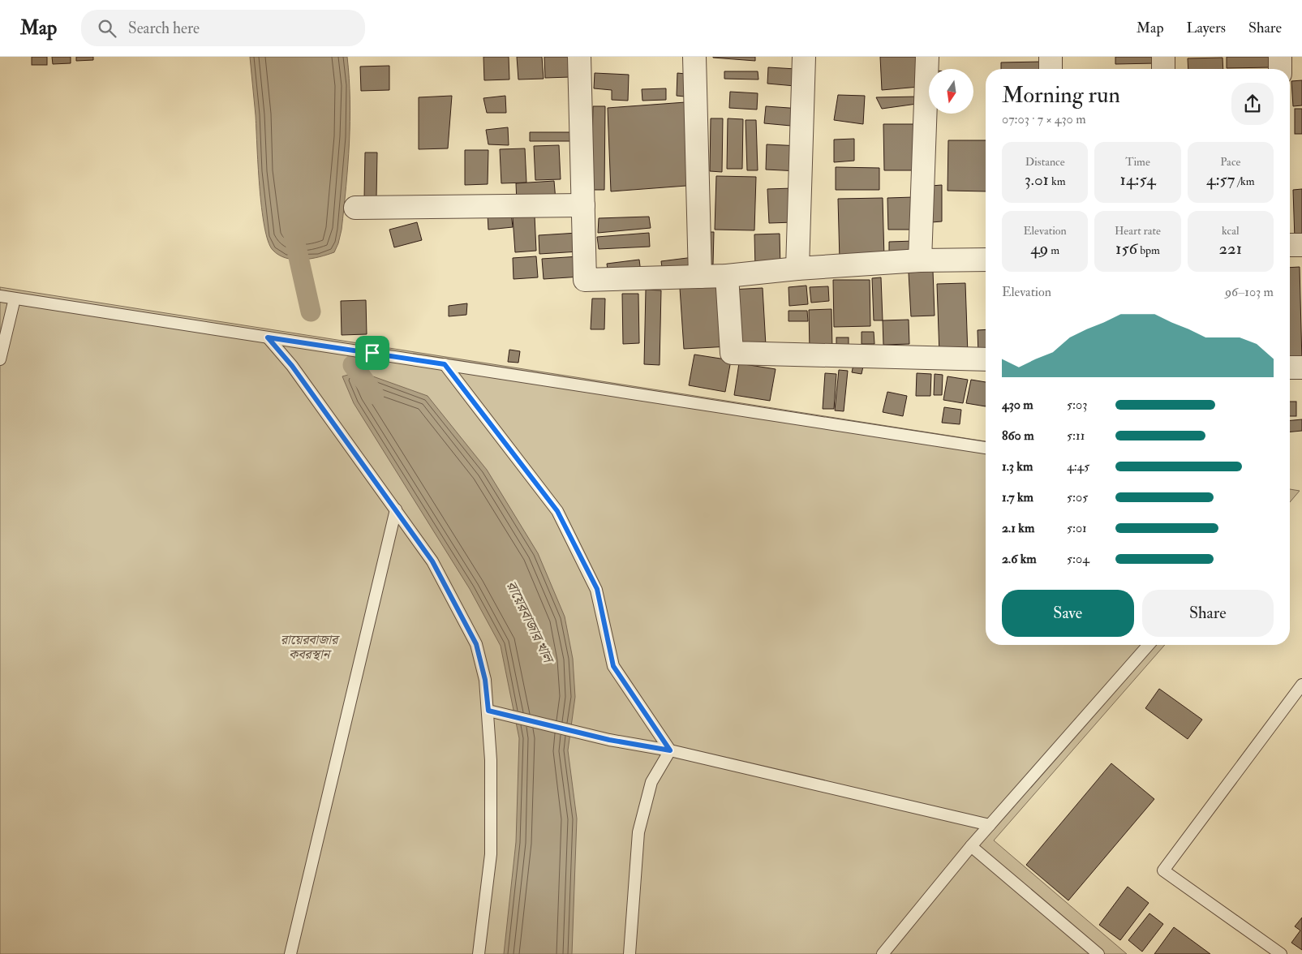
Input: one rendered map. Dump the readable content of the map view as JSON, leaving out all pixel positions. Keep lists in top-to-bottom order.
{
  "water": ["রায়েরবাজার খাল"],
  "parks": ["রায়েরবাজার কবরস্থান"],
  "north": "bottom",
  "page": {
    "header": "Map",
    "search": "Search here",
    "nav": ["Map", "Layers", "Share"],
    "heading": ["Morning run", "07:03 · 7 × 430 m"],
    "stats": [
      ["Distance", "3.01 km"],
      ["Time", "14:54"],
      ["Pace", "4:57 /km"],
      ["Elevation", "49 m"],
      ["Heart rate", "156 bpm"],
      ["kcal", "221"]
    ],
    "chart": ["Elevation", "96–103 m"],
    "list": [
      {
        "name": "430 m",
        "note": "5:03"
      },
      {
        "name": "860 m",
        "note": "5:11"
      },
      {
        "name": "1.3 km",
        "note": "4:45"
      },
      {
        "name": "1.7 km",
        "note": "5:05"
      },
      {
        "name": "2.1 km",
        "note": "5:01"
      },
      {
        "name": "2.6 km",
        "note": "5:04"
      }
    ],
    "buttons": ["Save", "Share"]
  }
}
